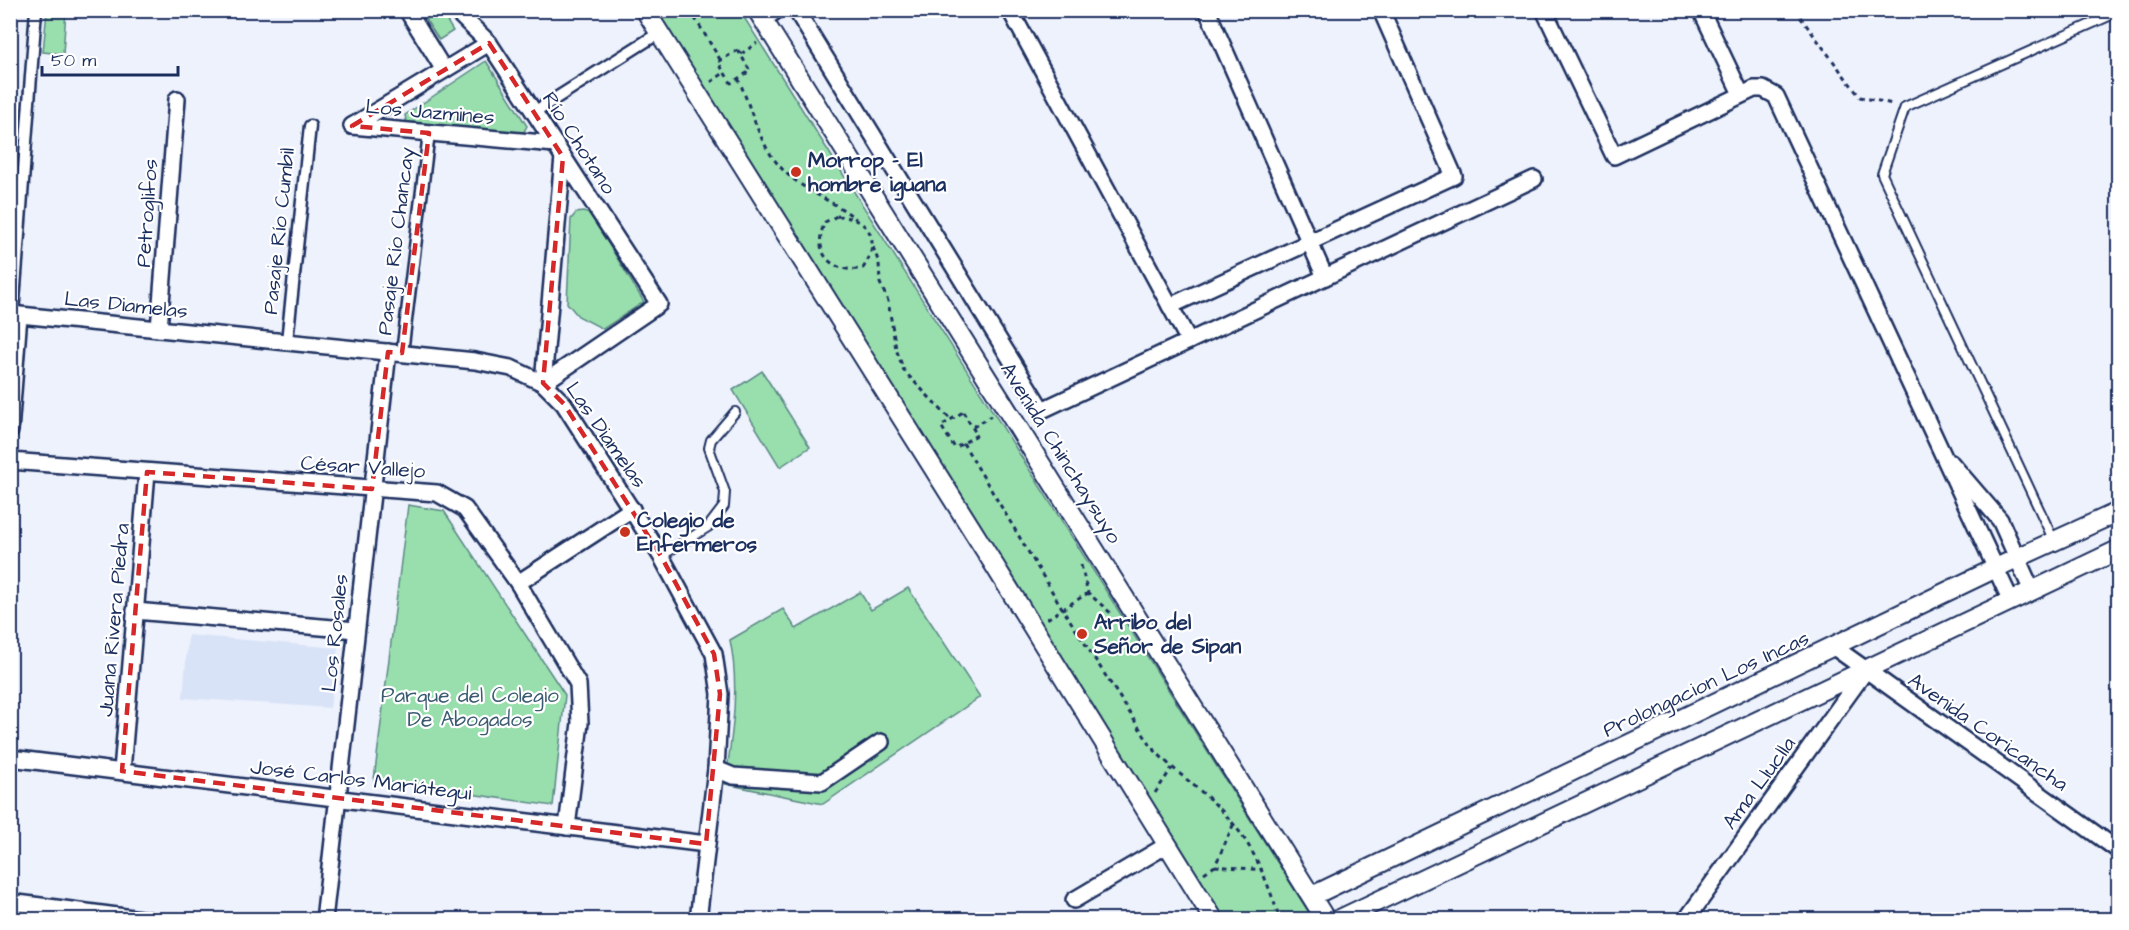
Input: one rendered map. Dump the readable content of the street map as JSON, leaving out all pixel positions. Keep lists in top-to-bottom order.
{
  "streets": {
    "street": [
      "Los Jazmines",
      "Río Chotano",
      "Petroglifos",
      "Pasaje Río Cumbil",
      "Pasaje Río Chancay",
      "Las Diamelas",
      "Avenida Chinchaysuyo",
      "César Vallejo",
      "Juana Rivera Piedra",
      "Los Rosales",
      "Prolongacion Los Incas",
      "Avenida Coricancha",
      "José Carlos Mariátegui",
      "Ama Lluclla"
    ]
  },
  "crossings": [
    ["Los Jazmines", "Río Chotano"],
    ["Los Jazmines", "Pasaje Río Chancay"],
    ["Río Chotano", "Las Diamelas"],
    ["Petroglifos", "Las Diamelas"],
    ["Pasaje Río Cumbil", "Las Diamelas"],
    ["Pasaje Río Chancay", "Las Diamelas"],
    ["Pasaje Río Chancay", "Los Rosales"],
    ["Las Diamelas", "Los Rosales"],
    ["Las Diamelas", "José Carlos Mariátegui"],
    ["Avenida Chinchaysuyo", "Prolongacion Los Incas"],
    ["César Vallejo", "Juana Rivera Piedra"],
    ["César Vallejo", "Los Rosales"],
    ["César Vallejo", "José Carlos Mariátegui"],
    ["Juana Rivera Piedra", "José Carlos Mariátegui"],
    ["Los Rosales", "José Carlos Mariátegui"],
    ["Prolongacion Los Incas", "Avenida Coricancha"],
    ["Avenida Coricancha", "Ama Lluclla"]
  ],
  "parks": ["Parque del Colegio De Abogados"],
  "places": ["Morrop - El hombre iguana", "Colegio de Enfermeros", "Arribo del Señor de Sipan"],
  "scale_bar": "50 m"
}
